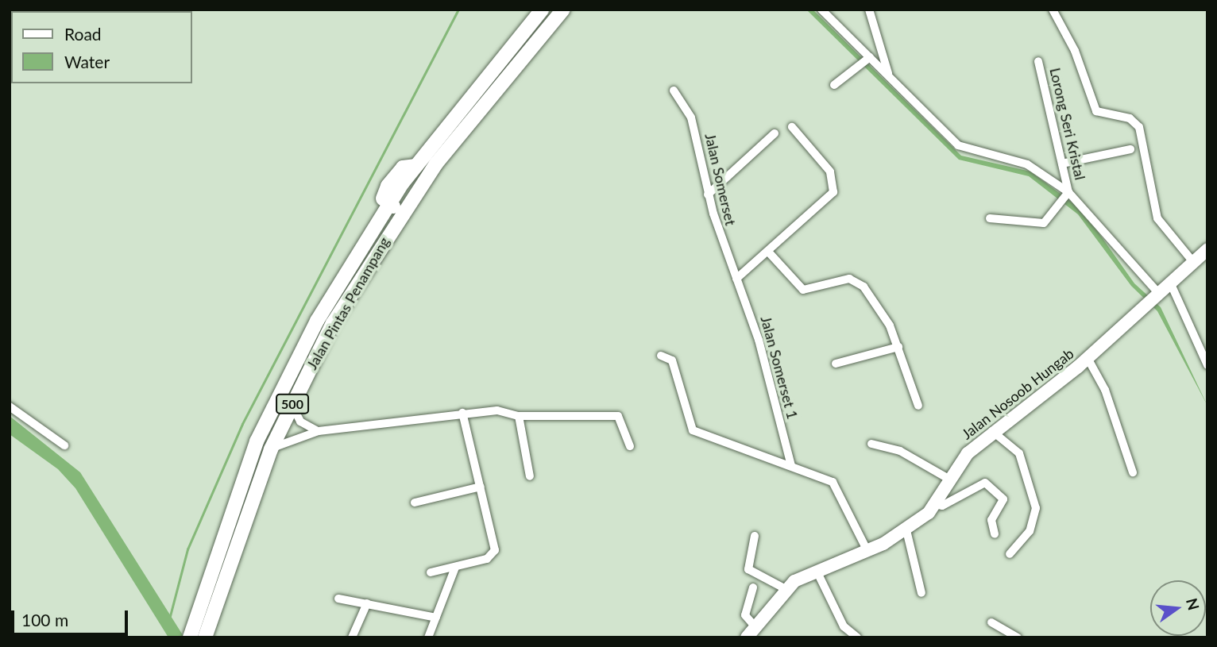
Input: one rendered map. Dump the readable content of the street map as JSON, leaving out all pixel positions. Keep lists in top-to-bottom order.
{
  "streets": {
    "main road": ["Jalan Pintas Penampang", "Jalan Nosoob Hungab", "500"],
    "street": ["Lorong Seri Kristal", "Jalan Somerset", "Jalan Somerset 1"]
  },
  "crossings": [
    ["Jalan Somerset", "Jalan Somerset 1"]
  ],
  "legend": ["Road", "Water"],
  "scale_bar": "100 m",
  "north": "right"
}
